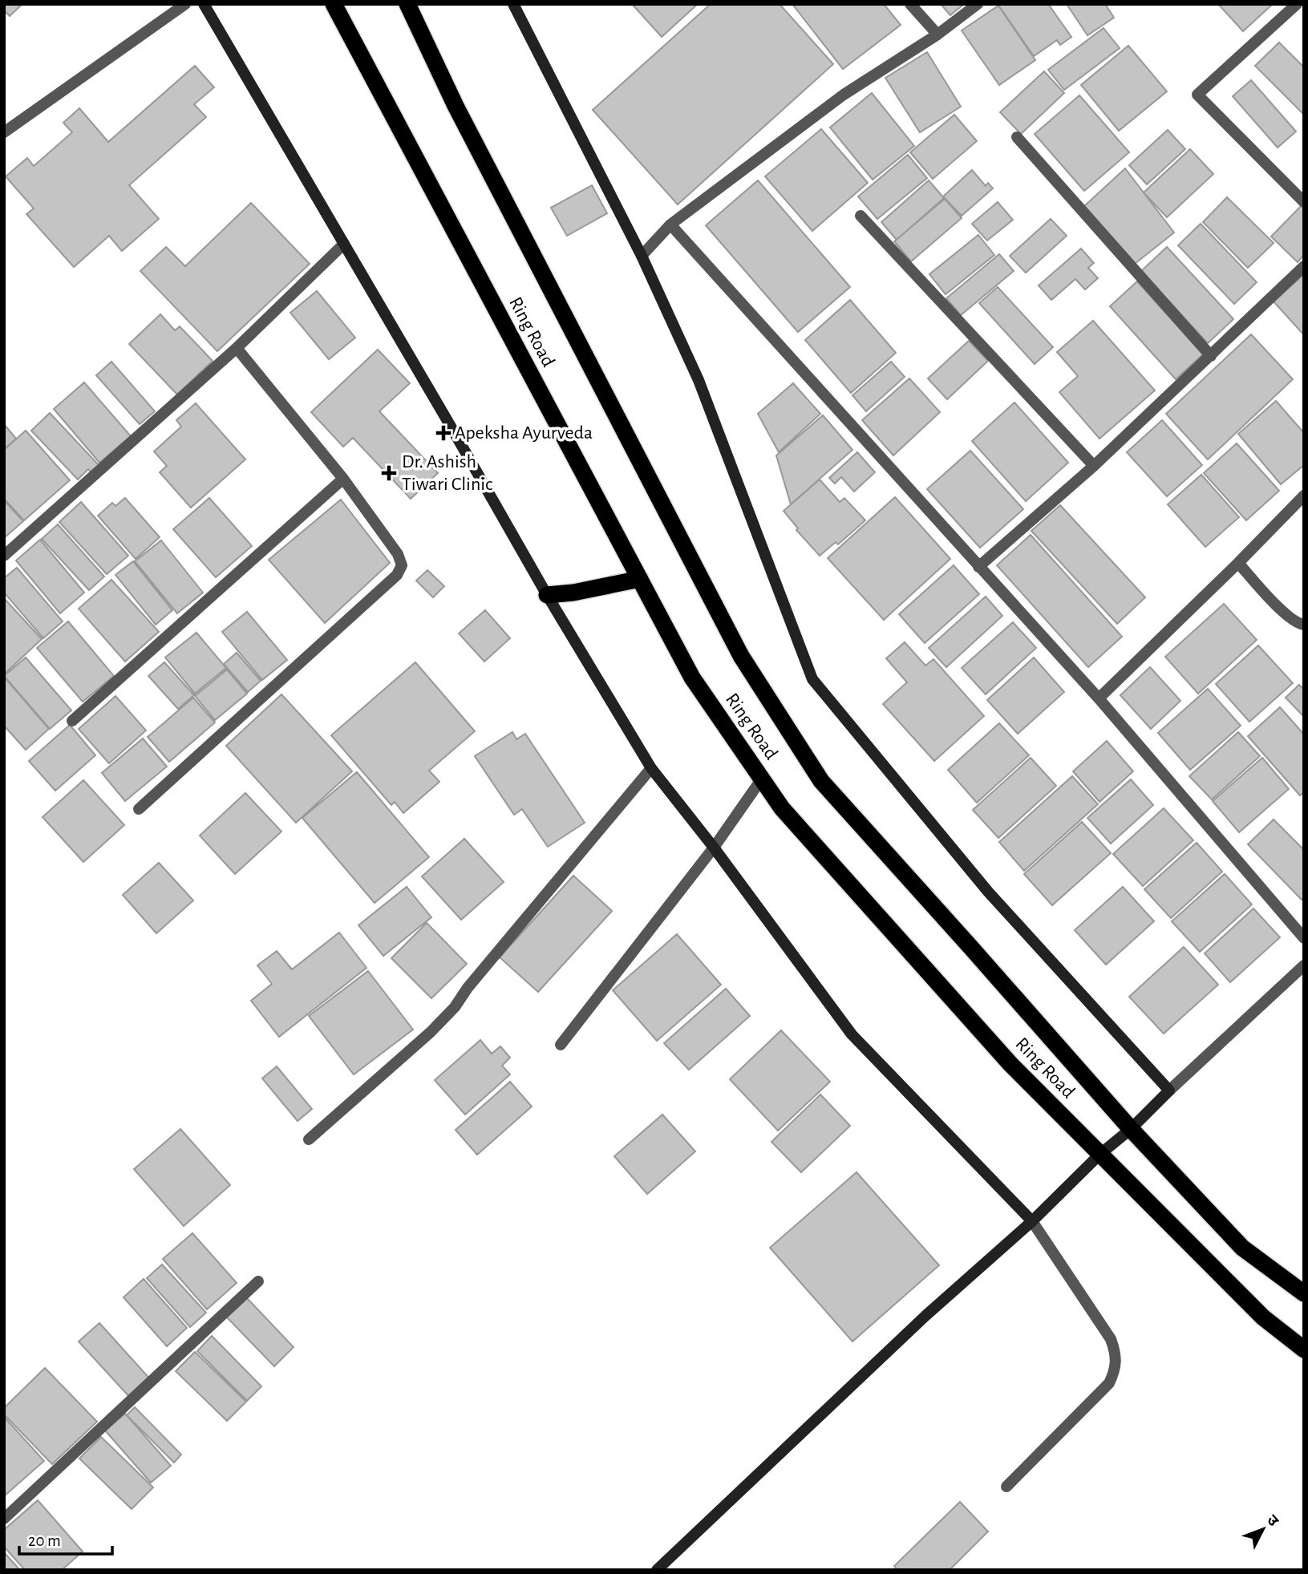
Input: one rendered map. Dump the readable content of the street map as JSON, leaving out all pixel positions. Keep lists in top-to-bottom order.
{
  "streets": {
    "highway": ["Ring Road"]
  },
  "places": {
    "health": ["Apeksha Ayurveda", "Dr. Ashish Tiwari Clinic"]
  },
  "scale_bar": "20 m",
  "north": "top right"
}
